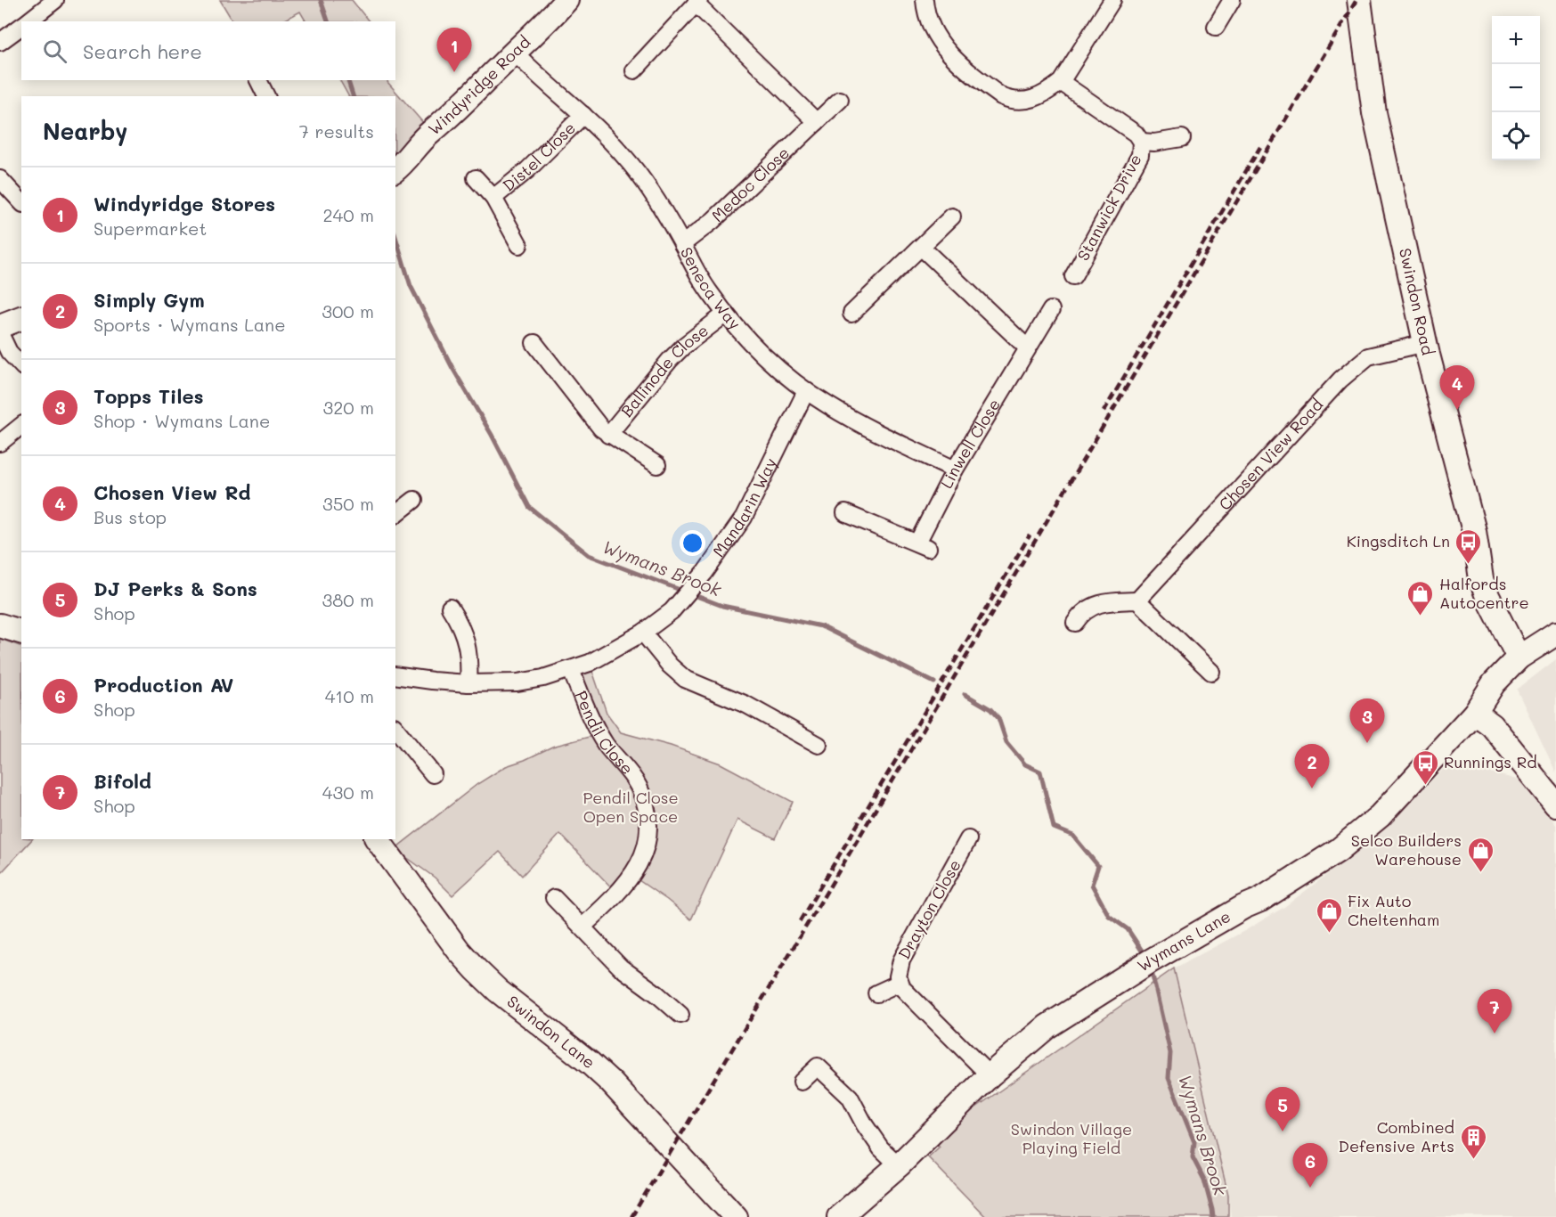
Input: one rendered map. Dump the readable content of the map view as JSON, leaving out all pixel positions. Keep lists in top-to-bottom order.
{
  "streets": {
    "street": [
      "Windyridge Road",
      "Distel Close",
      "Medoc Close",
      "Stanwick Drive",
      "Seneca Way",
      "Swindon Road",
      "Ballinode Close",
      "Linwell Close",
      "Chosen View Road",
      "Mandarin Way",
      "Pendil Close",
      "Drayton Close",
      "Wymans Lane",
      "Swindon Lane"
    ]
  },
  "crossings": [
    ["Windyridge Road", "Seneca Way"],
    ["Distel Close", "Seneca Way"],
    ["Medoc Close", "Seneca Way"],
    ["Seneca Way", "Ballinode Close"],
    ["Seneca Way", "Linwell Close"],
    ["Seneca Way", "Mandarin Way"],
    ["Swindon Road", "Chosen View Road"],
    ["Swindon Road", "Wymans Lane"],
    ["Mandarin Way", "Pendil Close"],
    ["Drayton Close", "Wymans Lane"]
  ],
  "water": ["Wymans Brook"],
  "parks": ["Pendil Close Open Space", "Swindon Village Playing Field"],
  "places": {
    "bus stop": ["Kingsditch Ln", "Runnings Rd"],
    "shop": ["Halfords Autocentre", "Selco Builders Warehouse", "Fix Auto Cheltenham"],
    "building": ["Combined Defensive Arts"]
  },
  "page": {
    "map_buttons": ["+", "−"],
    "search": "Search here",
    "pins": [
      "1",
      "4",
      "3",
      "2",
      "7",
      "5",
      "6"
    ],
    "heading": ["Nearby", "7 results"],
    "list": [
      {
        "mark": "1",
        "name": "Windyridge Stores",
        "note": "Supermarket",
        "value": "240 m"
      },
      {
        "mark": "2",
        "name": "Simply Gym",
        "note": "Sports · Wymans Lane",
        "value": "300 m"
      },
      {
        "mark": "3",
        "name": "Topps Tiles",
        "note": "Shop · Wymans Lane",
        "value": "320 m"
      },
      {
        "mark": "4",
        "name": "Chosen View Rd",
        "note": "Bus stop",
        "value": "350 m"
      },
      {
        "mark": "5",
        "name": "DJ Perks & Sons",
        "note": "Shop",
        "value": "380 m"
      },
      {
        "mark": "6",
        "name": "Production AV",
        "note": "Shop",
        "value": "410 m"
      },
      {
        "mark": "7",
        "name": "Bifold",
        "note": "Shop",
        "value": "430 m"
      }
    ]
  }
}
